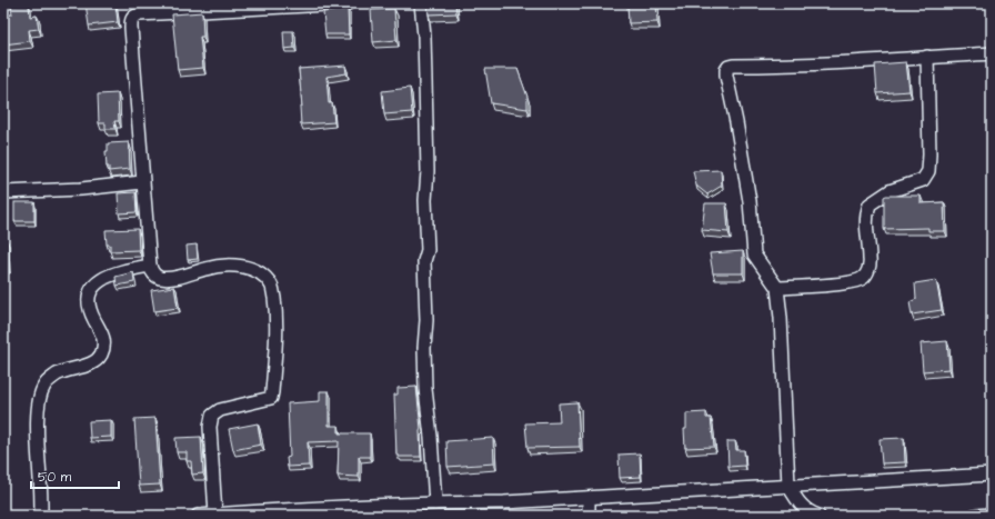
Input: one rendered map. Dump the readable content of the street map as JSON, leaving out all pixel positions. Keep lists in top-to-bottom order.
{
  "scale_bar": "50 m"
}
